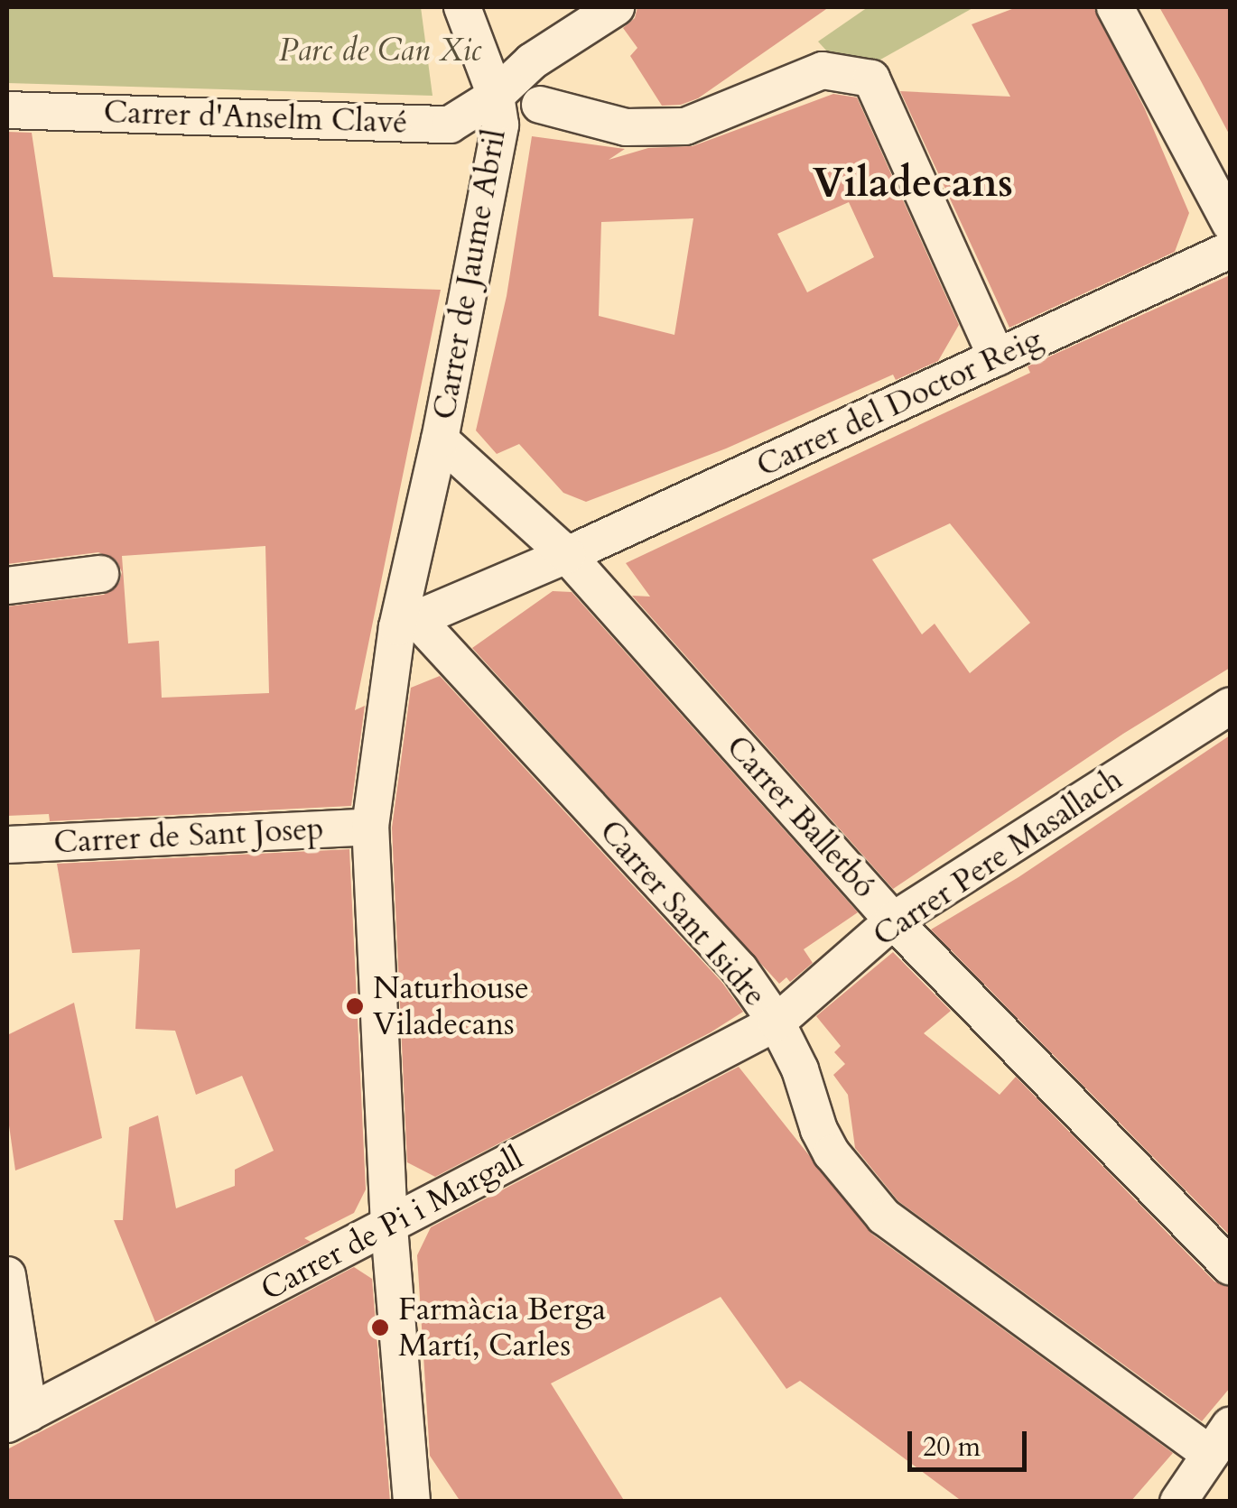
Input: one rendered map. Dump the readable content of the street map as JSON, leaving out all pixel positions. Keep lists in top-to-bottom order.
{
  "streets": {
    "street": [
      "Carrer d'Anselm Clavé",
      "Carrer de Jaume Abril",
      "Carrer del Doctor Reig",
      "Carrer Balletbó",
      "Carrer de Sant Josep",
      "Carrer Pere Masallach",
      "Carrer Sant Isidre",
      "Carrer de Pi i Margall"
    ]
  },
  "crossings": [
    ["Carrer d'Anselm Clavé", "Carrer de Jaume Abril"],
    ["Carrer de Jaume Abril", "Carrer del Doctor Reig"],
    ["Carrer de Jaume Abril", "Carrer Balletbó"],
    ["Carrer de Jaume Abril", "Carrer Sant Isidre"],
    ["Carrer del Doctor Reig", "Carrer Balletbó"],
    ["Carrer del Doctor Reig", "Carrer Sant Isidre"],
    ["Carrer Balletbó", "Carrer Pere Masallach"],
    ["Carrer Pere Masallach", "Carrer Sant Isidre"],
    ["Carrer Pere Masallach", "Carrer de Pi i Margall"],
    ["Carrer Sant Isidre", "Carrer de Pi i Margall"]
  ],
  "districts": ["Viladecans"],
  "parks": ["Parc de Can Xic"],
  "places": ["Naturhouse Viladecans", "Farmàcia Berga Martí, Carles"],
  "scale_bar": "20 m"
}
